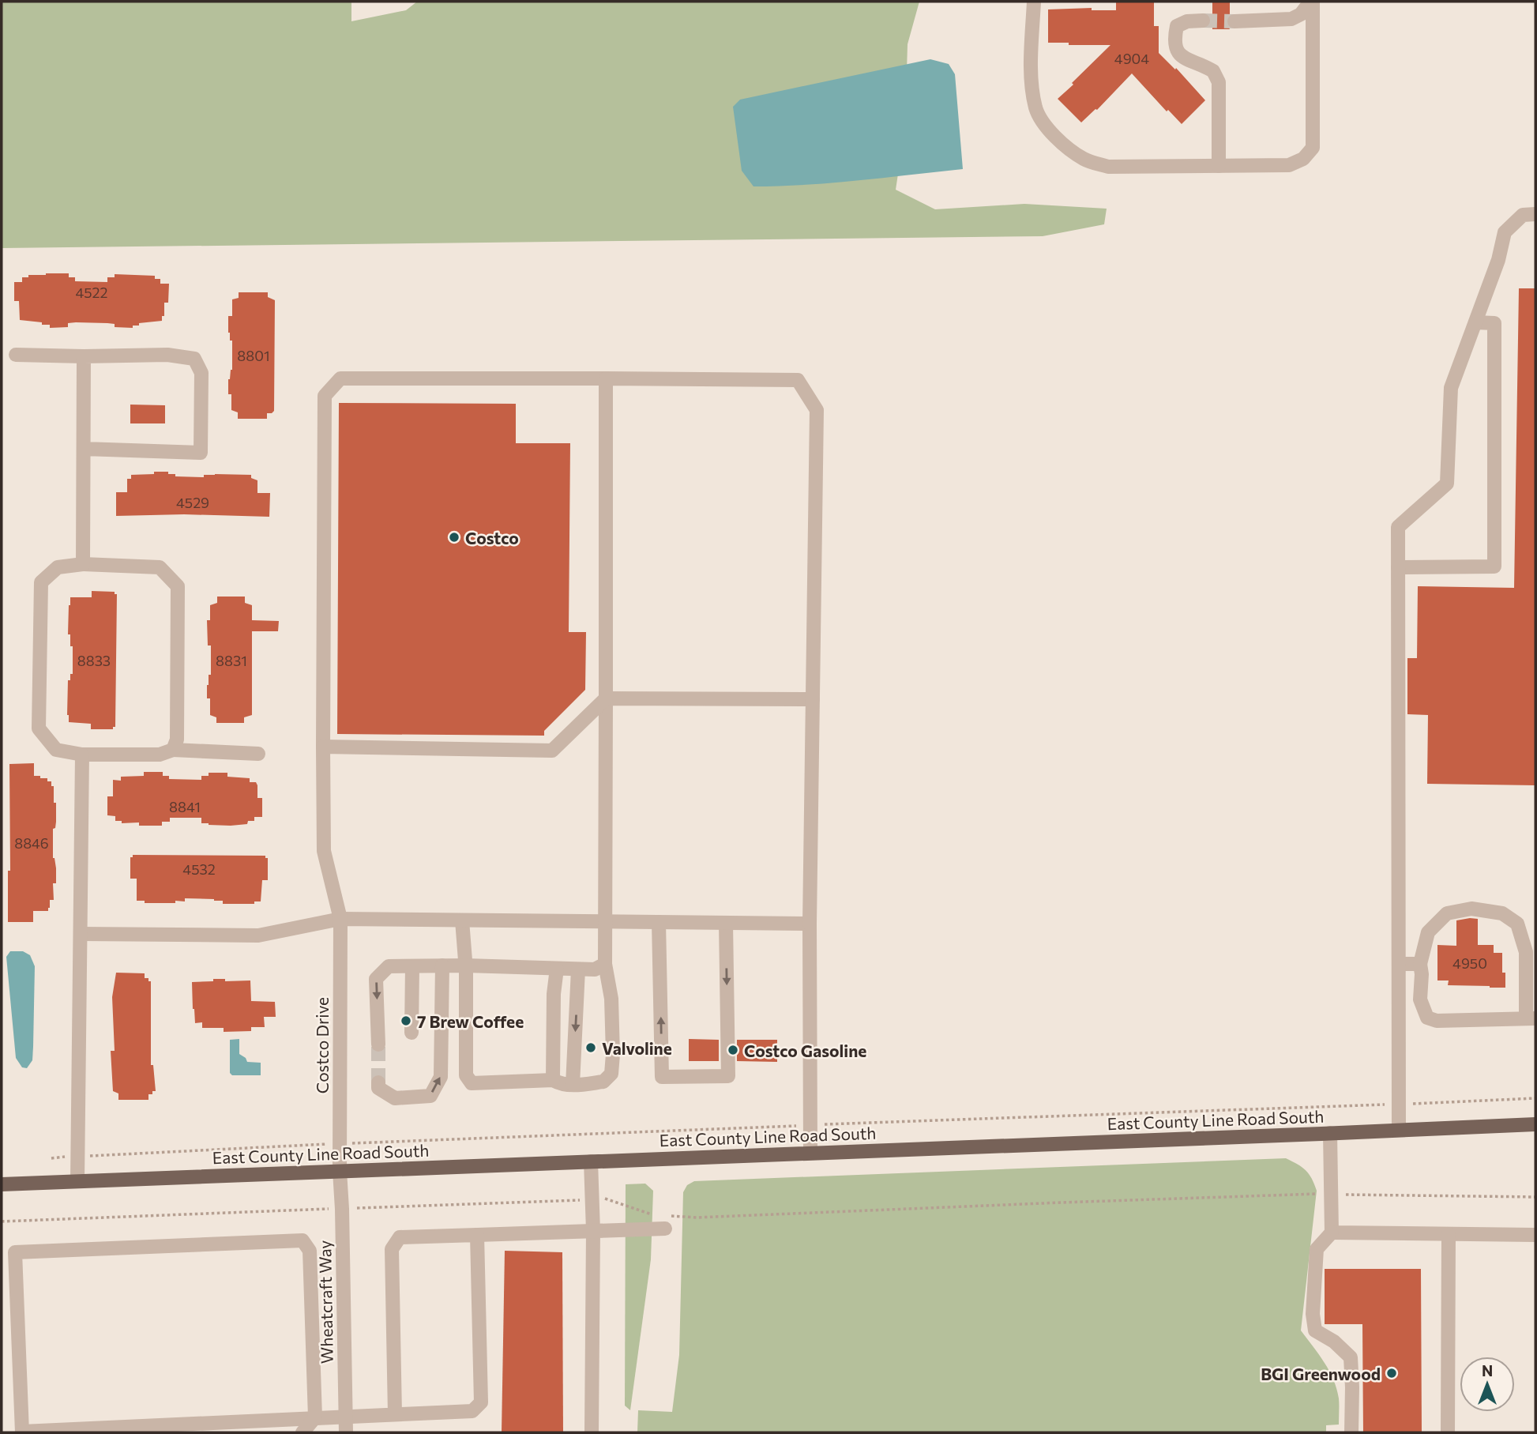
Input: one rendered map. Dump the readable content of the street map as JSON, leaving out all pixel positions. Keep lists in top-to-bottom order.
{
  "streets": {
    "main road": ["East County Line Road South"],
    "lane": ["Costco Drive", "Wheatcraft Way"]
  },
  "crossings": [
    ["Costco Drive", "East County Line Road South"],
    ["Costco Drive", "Wheatcraft Way"],
    ["East County Line Road South", "Wheatcraft Way"]
  ],
  "places": [
    "Costco",
    "7 Brew Coffee",
    "Valvoline",
    "Costco Gasoline",
    "BGI Greenwood"
  ],
  "house_numbers": [
    "4904",
    "4522",
    "8801",
    "4529",
    "8833",
    "8831",
    "8841",
    "8846",
    "4532",
    "4950"
  ],
  "north": "top"
}
